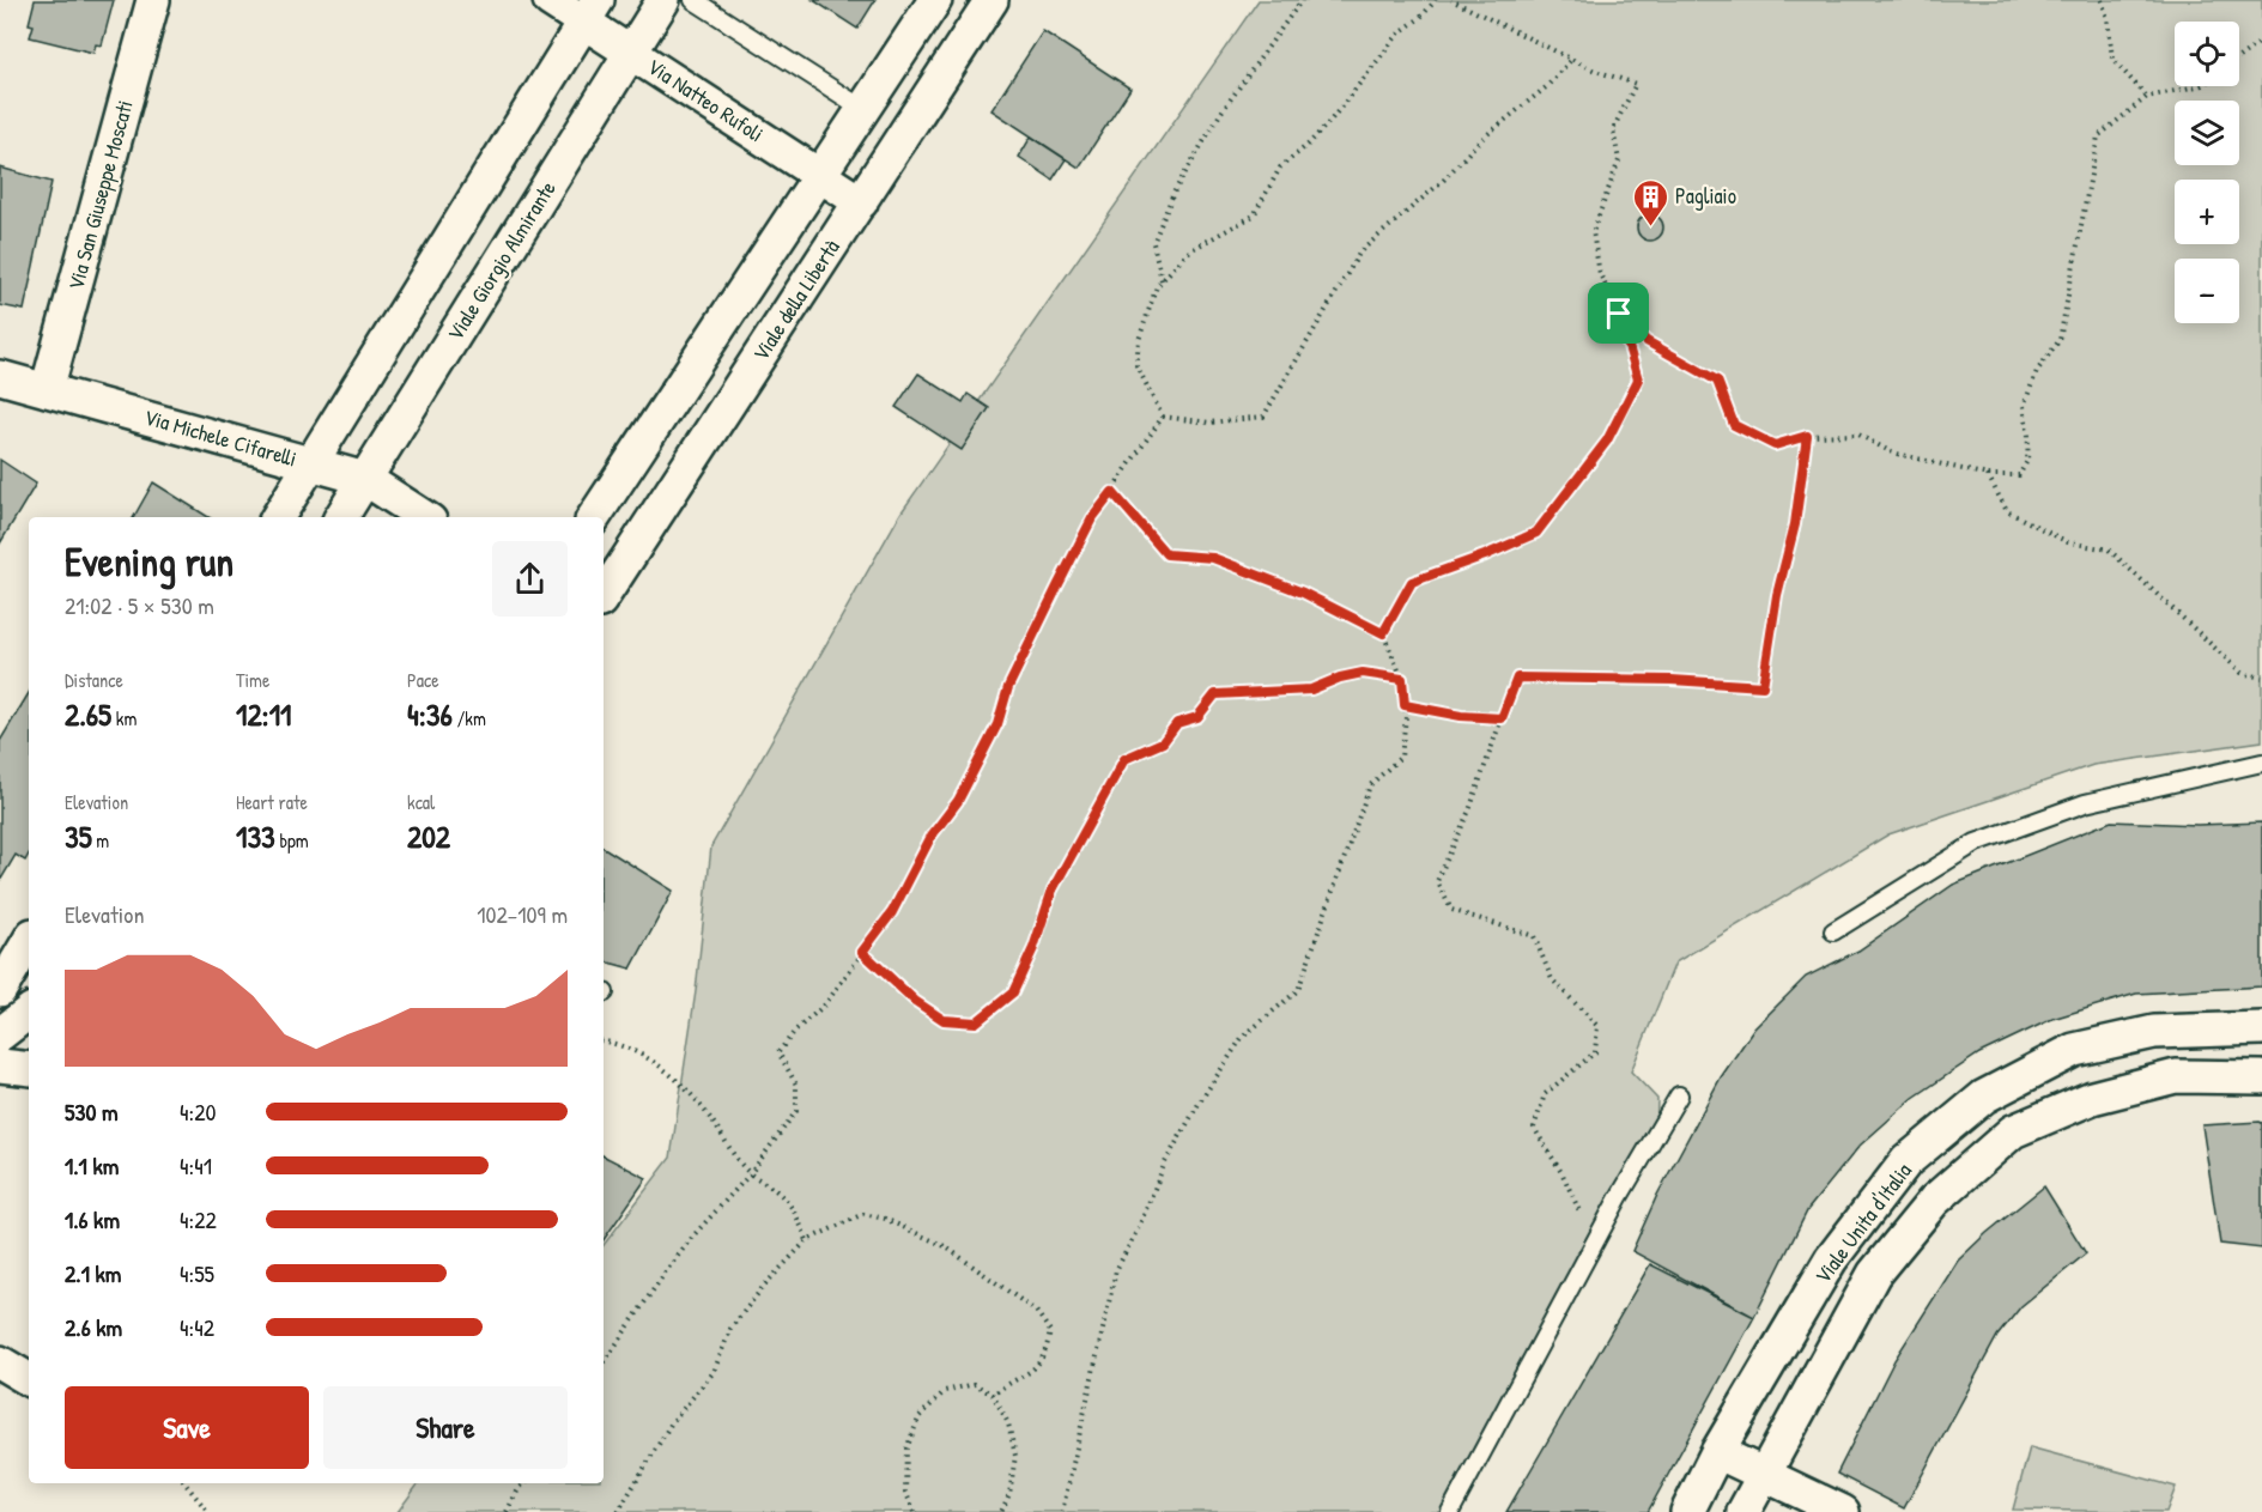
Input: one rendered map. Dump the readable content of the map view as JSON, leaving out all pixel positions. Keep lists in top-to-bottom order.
{
  "streets": {
    "street": [
      "Via Natteo Rufoli",
      "Via San Giuseppe Moscati",
      "Viale Giorgio Almirante",
      "Viale della Libertà",
      "Via Michele Cifarelli",
      "Viale Unita d'Italia"
    ]
  },
  "crossings": [
    ["Via Natteo Rufoli", "Viale Giorgio Almirante"],
    ["Via Natteo Rufoli", "Viale della Libertà"],
    ["Via San Giuseppe Moscati", "Via Michele Cifarelli"],
    ["Viale Giorgio Almirante", "Via Michele Cifarelli"]
  ],
  "places": {
    "building": ["Pagliaio"]
  },
  "page": {
    "map_buttons": ["+", "−"],
    "heading": ["Evening run", "21:02 · 5 × 530 m"],
    "stats": [
      ["Distance", "2.65 km"],
      ["Time", "12:11"],
      ["Pace", "4:36 /km"],
      ["Elevation", "35 m"],
      ["Heart rate", "133 bpm"],
      ["kcal", "202"]
    ],
    "chart": ["Elevation", "102–109 m"],
    "list": [
      {
        "name": "530 m",
        "note": "4:20"
      },
      {
        "name": "1.1 km",
        "note": "4:41"
      },
      {
        "name": "1.6 km",
        "note": "4:22"
      },
      {
        "name": "2.1 km",
        "note": "4:55"
      },
      {
        "name": "2.6 km",
        "note": "4:42"
      }
    ],
    "buttons": ["Save", "Share"]
  }
}
